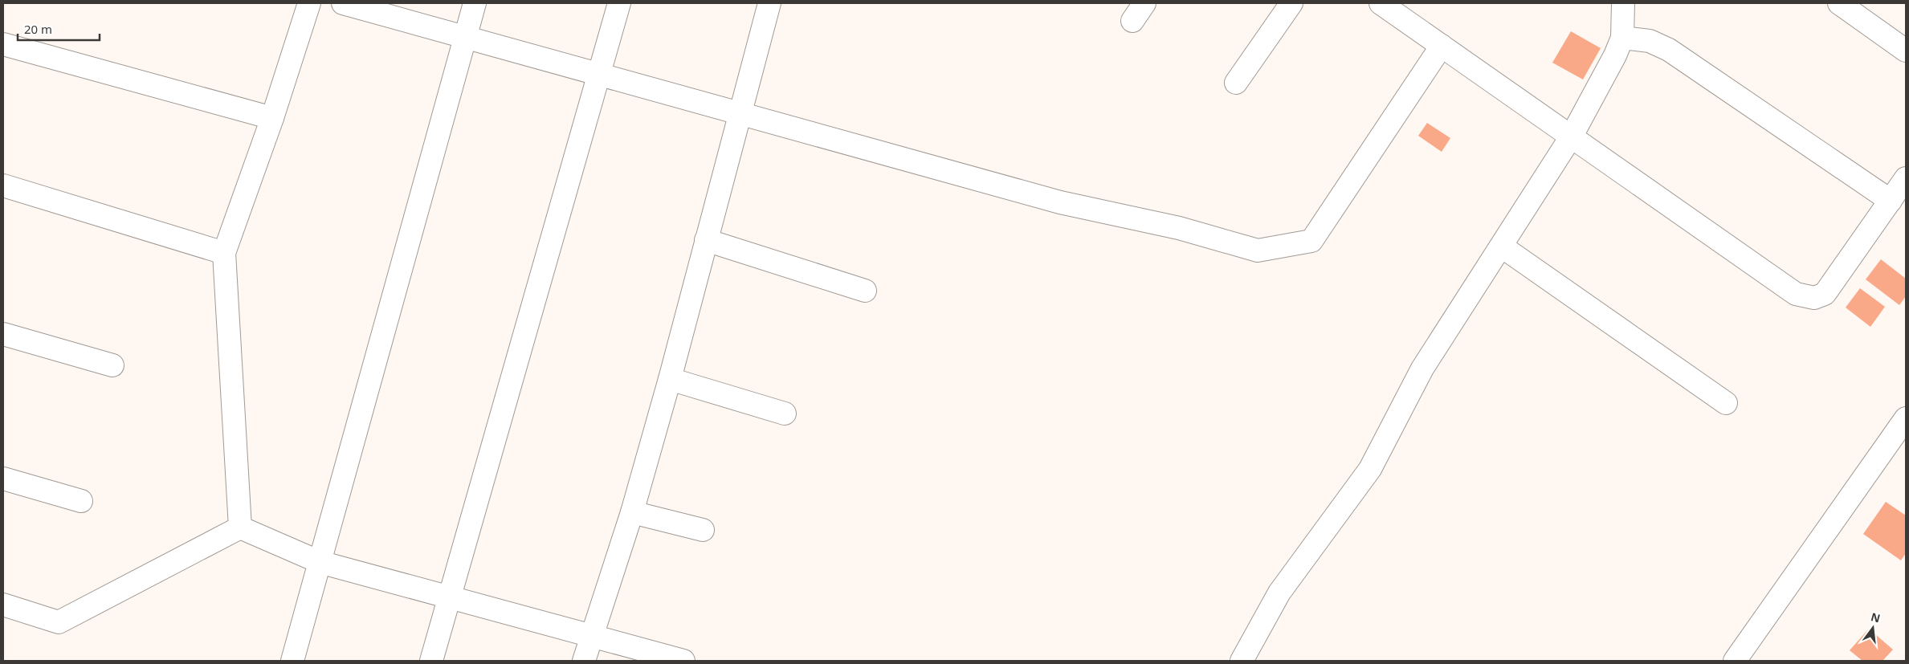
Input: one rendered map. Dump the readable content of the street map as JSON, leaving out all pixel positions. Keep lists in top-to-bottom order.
{
  "scale_bar": "20 m",
  "north": "top"
}
